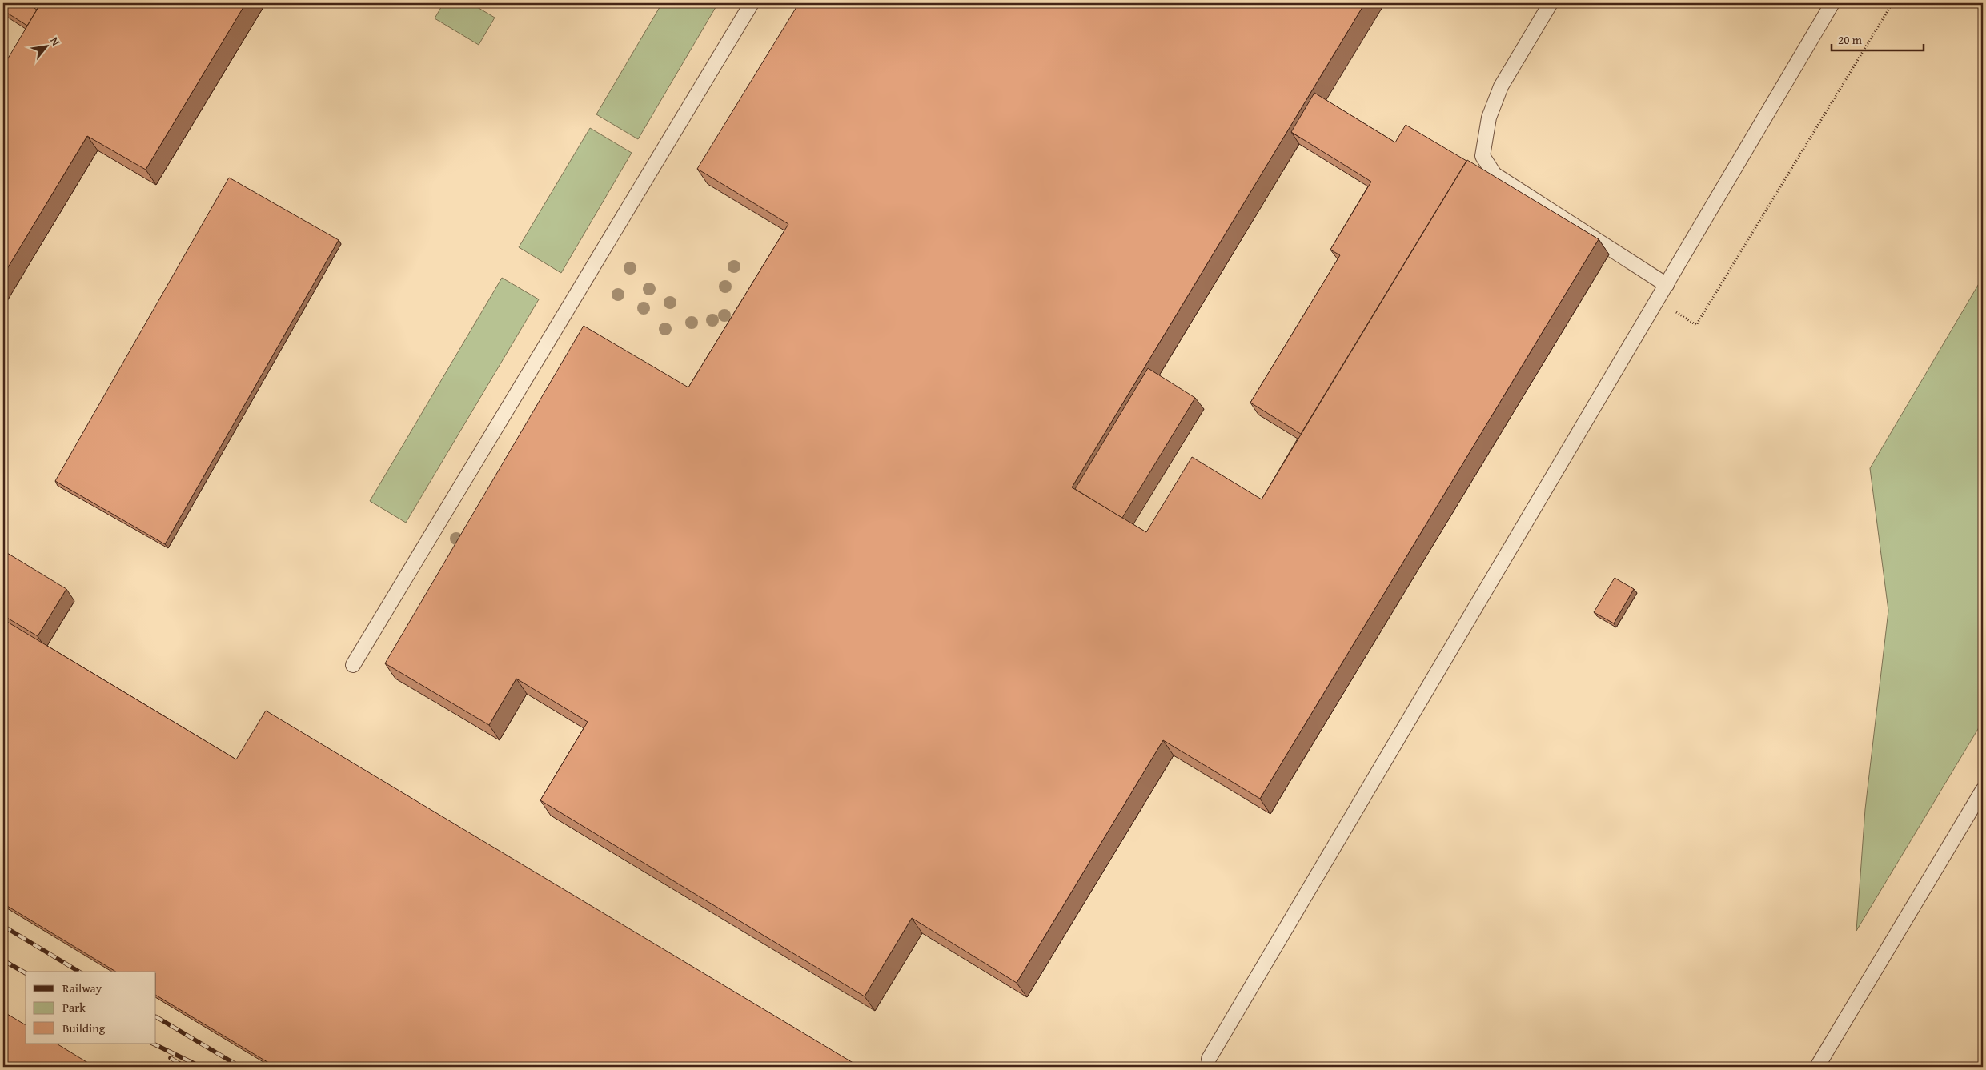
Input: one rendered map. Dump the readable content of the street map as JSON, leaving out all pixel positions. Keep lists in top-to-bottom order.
{
  "legend": ["Railway", "Park", "Building"],
  "scale_bar": "20 m",
  "north": "top right"
}
